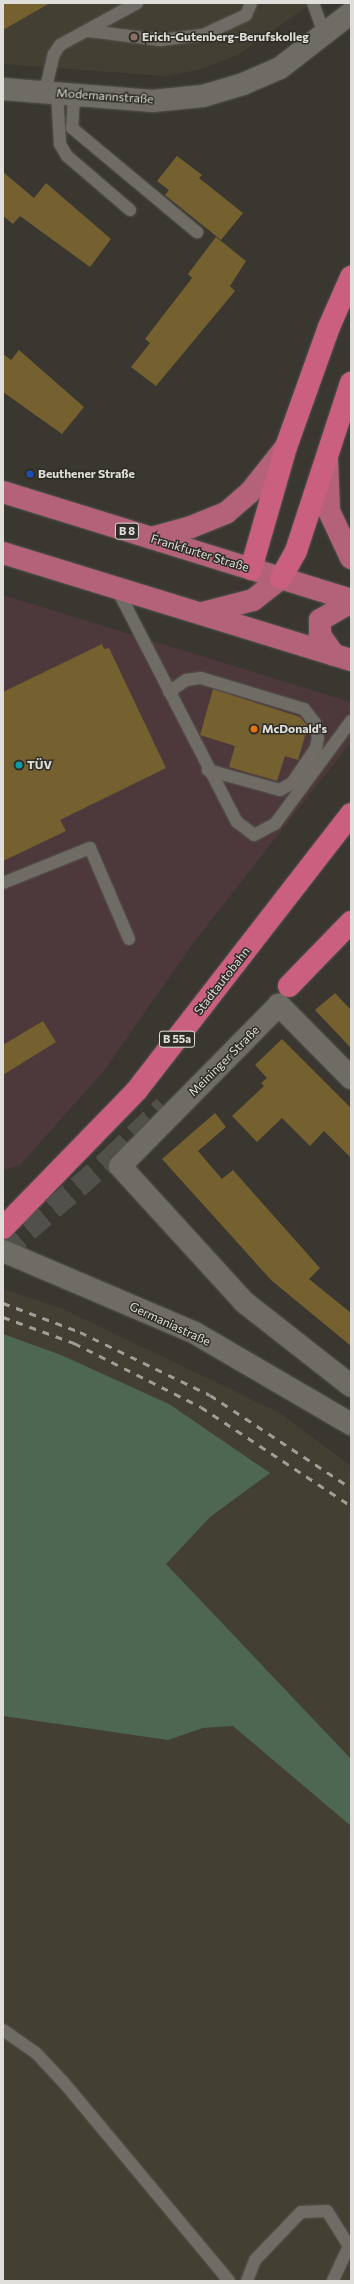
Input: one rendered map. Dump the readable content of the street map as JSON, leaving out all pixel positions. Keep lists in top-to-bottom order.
{
  "streets": {
    "highway": ["Stadtautobahn", "B 55a"],
    "main road": ["B 8", "Frankfurter Straße"],
    "street": ["Modemannstraße", "Meininger Straße", "Germaniastraße"]
  },
  "places": [
    "Erich-Gutenberg-Berufskolleg",
    "Beuthener Straße",
    "McDonald's",
    "TÜV"
  ]
}
